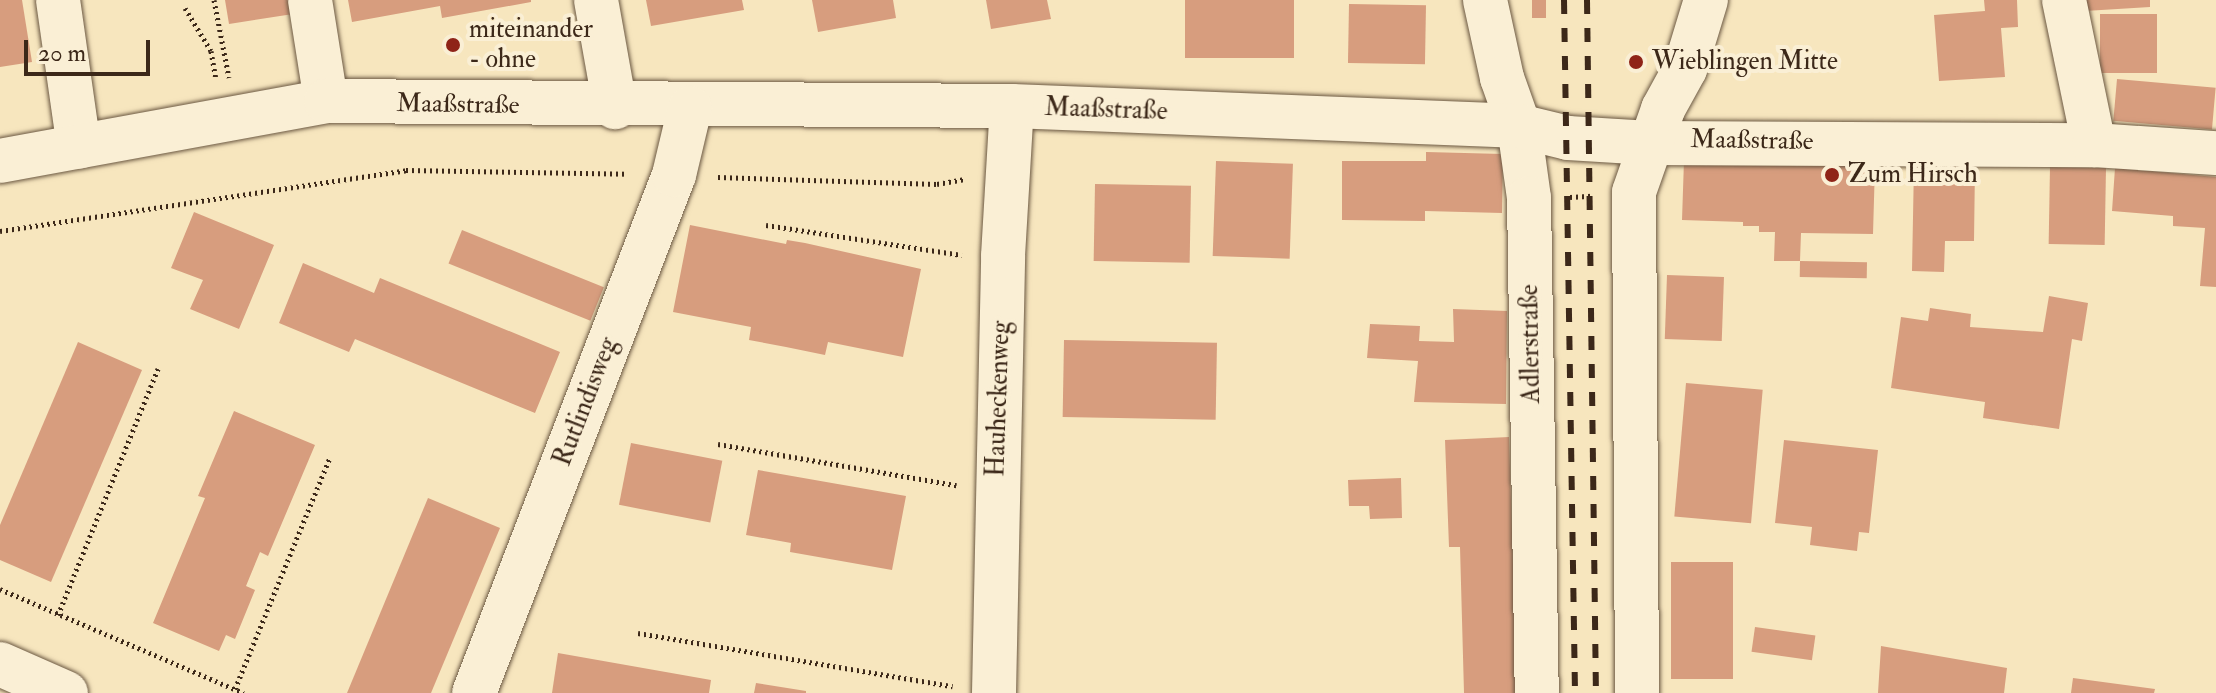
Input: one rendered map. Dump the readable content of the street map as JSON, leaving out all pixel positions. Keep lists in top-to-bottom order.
{
  "streets": {
    "street": [
      "Maaßstraße",
      "Adlerstraße",
      "Hauheckenweg",
      "Rutlindisweg"
    ]
  },
  "crossings": [
    ["Maaßstraße", "Adlerstraße"],
    ["Maaßstraße", "Hauheckenweg"],
    ["Maaßstraße", "Rutlindisweg"]
  ],
  "places": ["miteinander - ohne", "Wieblingen Mitte", "Zum Hirsch"],
  "scale_bar": "20 m"
}
